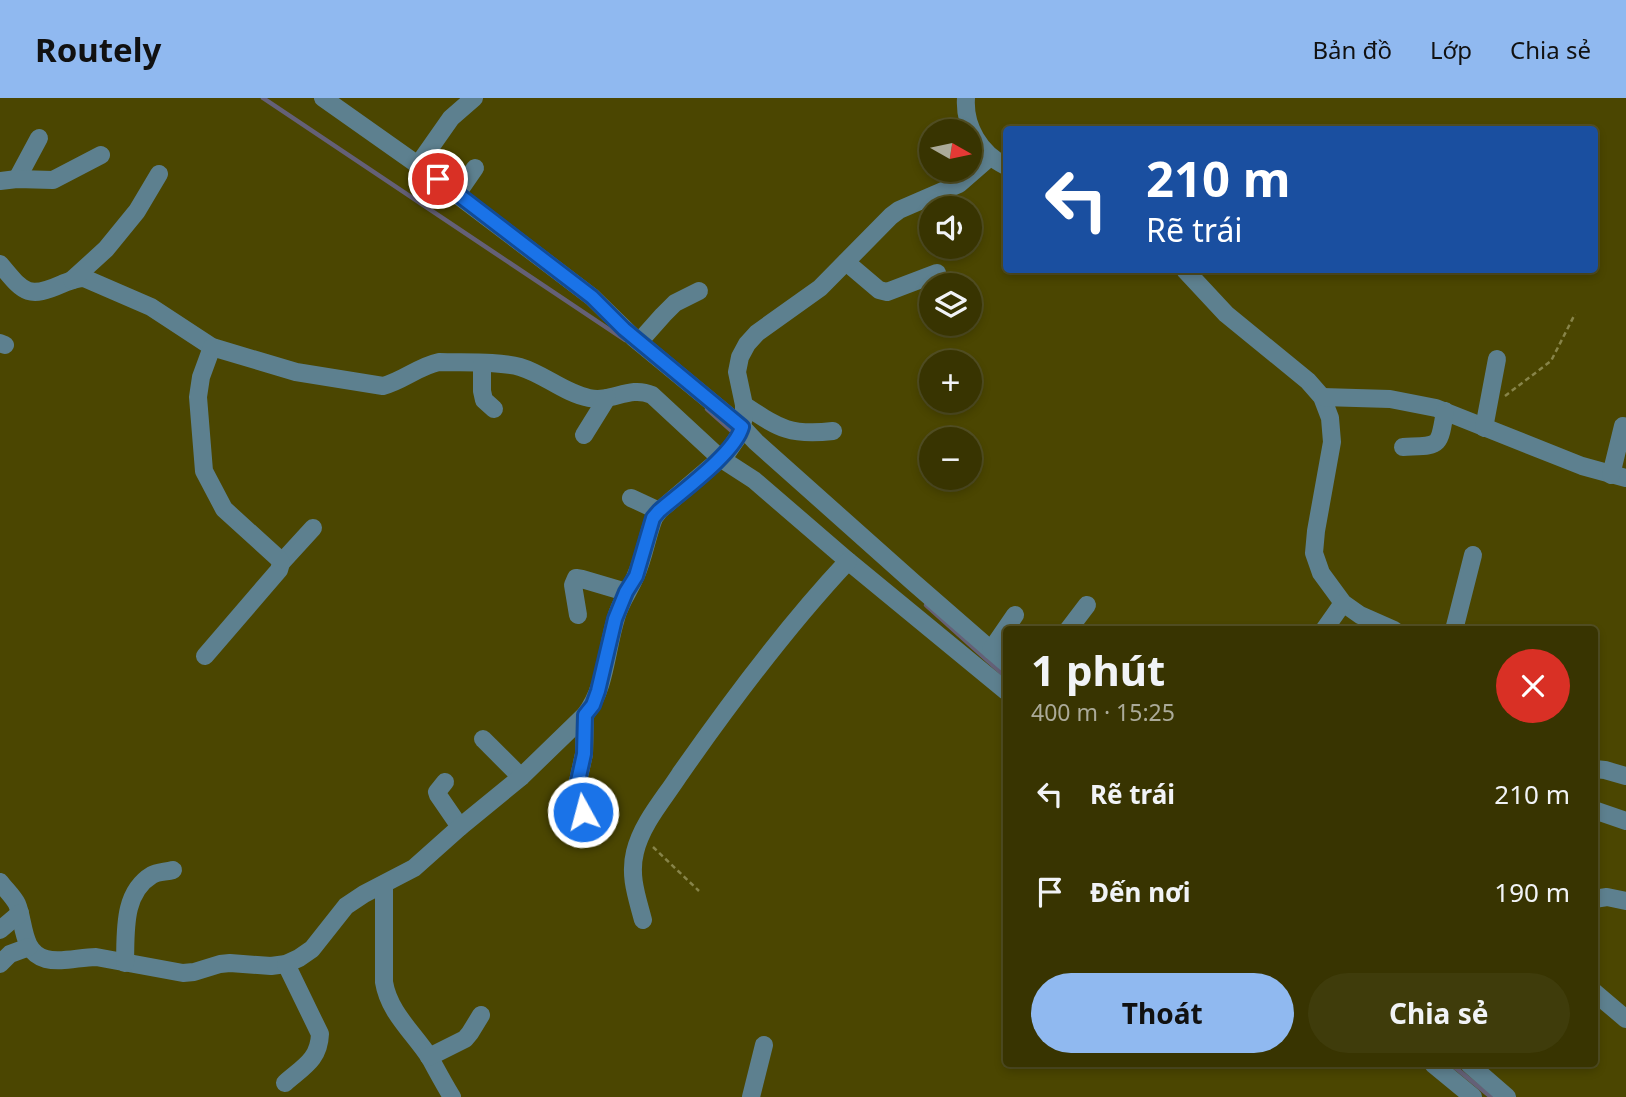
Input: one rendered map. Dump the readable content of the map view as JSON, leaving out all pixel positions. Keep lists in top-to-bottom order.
{
  "north": "right",
  "page": {
    "header": "Routely",
    "nav": ["Bản đồ", "Lớp", "Chia sẻ"],
    "map_buttons": ["+", "−"],
    "turn": ["210 m", "Rẽ trái"],
    "heading": ["1 phút", "400 m · 15:25"],
    "list": [
      {
        "name": "Rẽ trái",
        "value": "210 m"
      },
      {
        "name": "Đến nơi",
        "value": "190 m"
      }
    ],
    "buttons": ["Thoát", "Chia sẻ"]
  }
}
